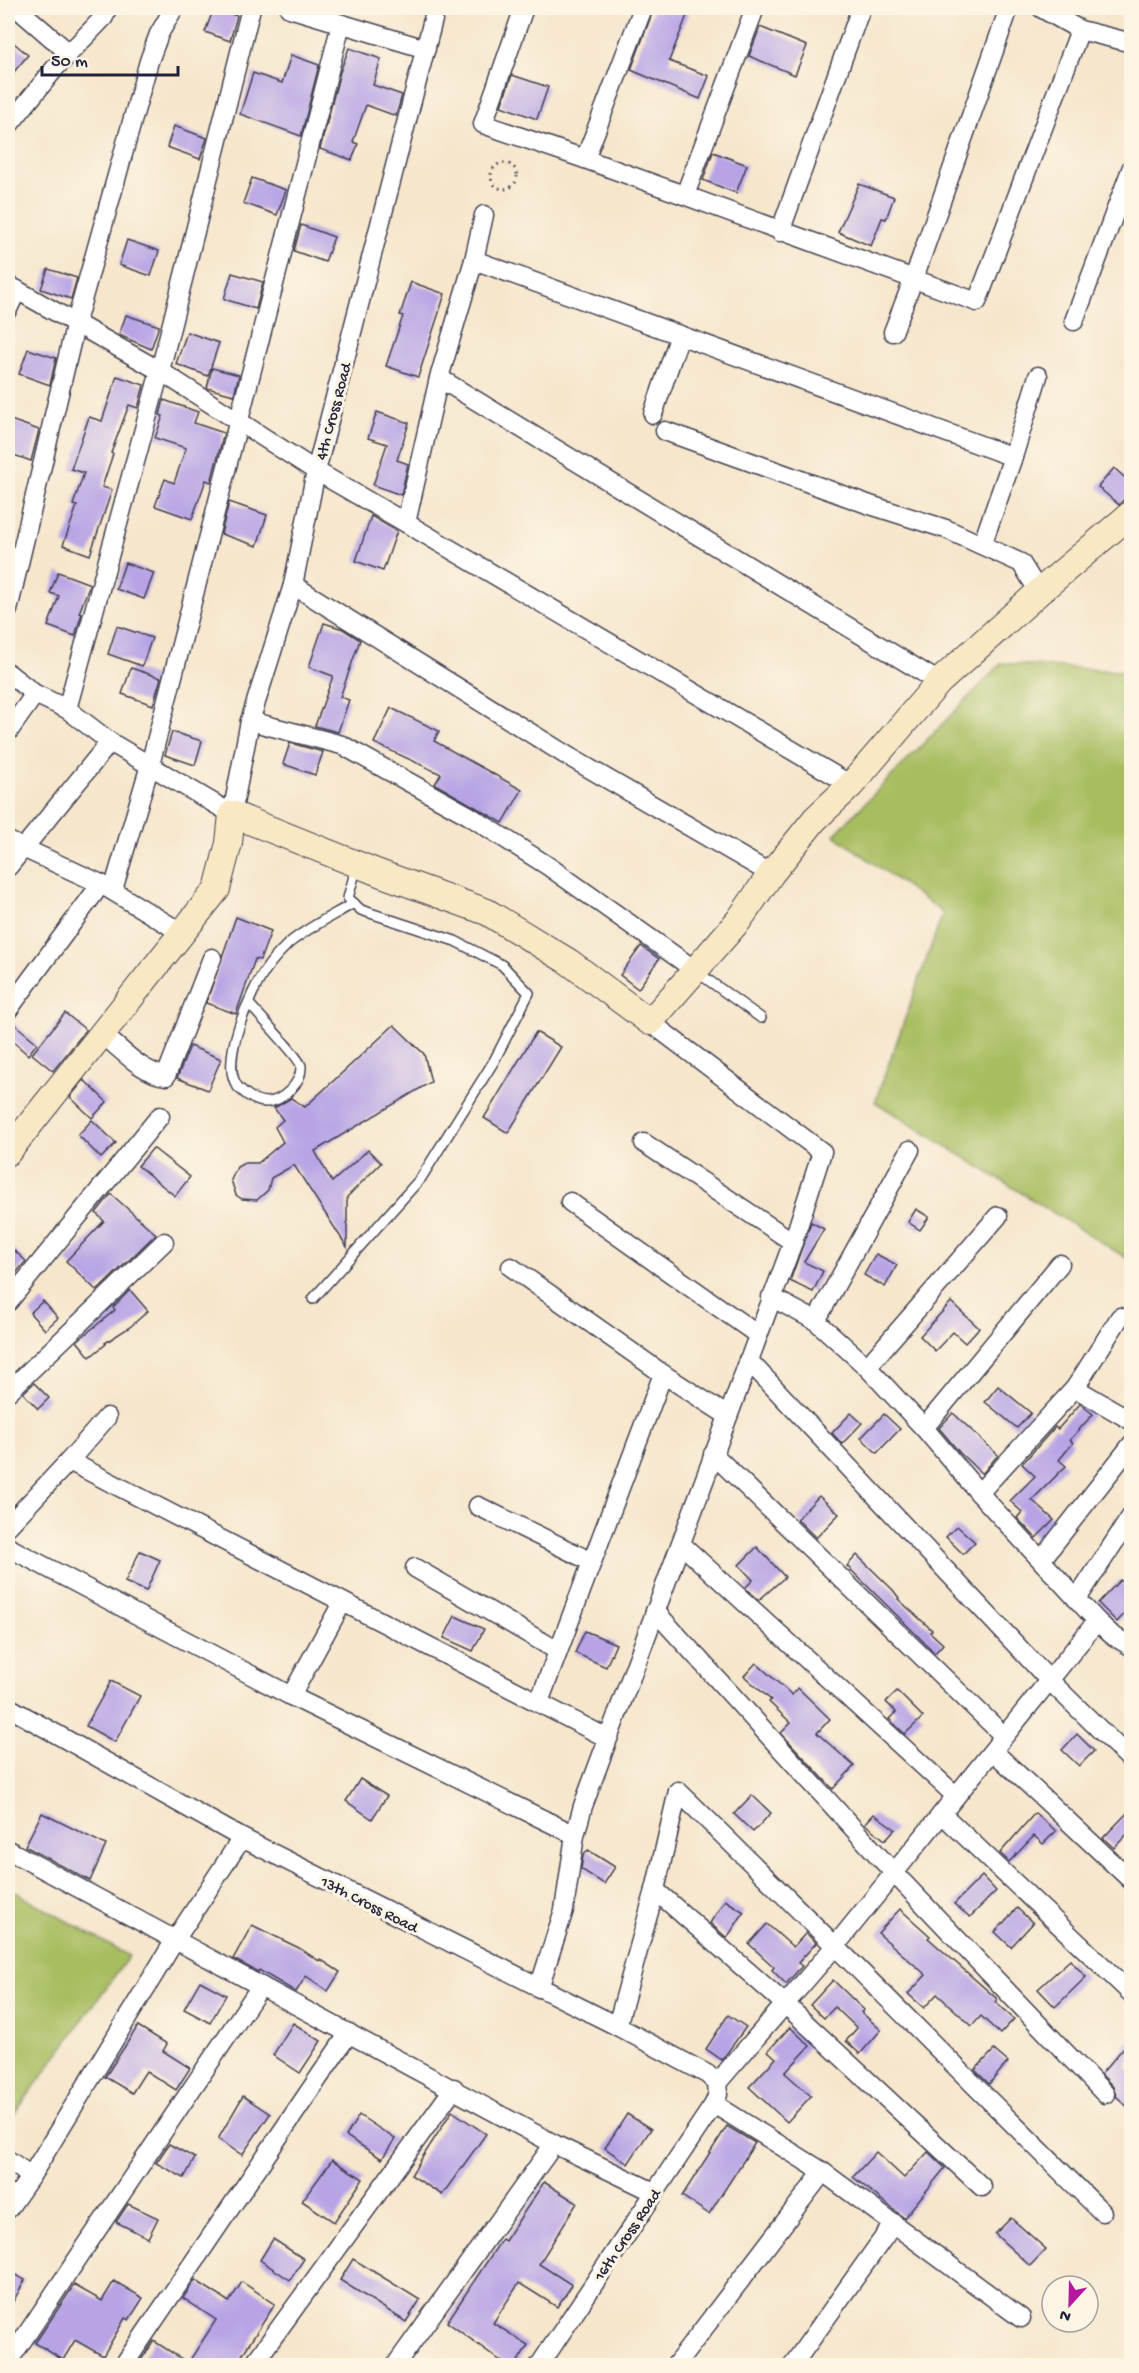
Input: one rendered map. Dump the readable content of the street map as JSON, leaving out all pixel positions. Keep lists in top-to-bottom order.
{
  "streets": {
    "street": ["4th Cross Road", "13th Cross Road", "16th Cross Road"]
  },
  "scale_bar": "50 m",
  "north": "bottom"
}
